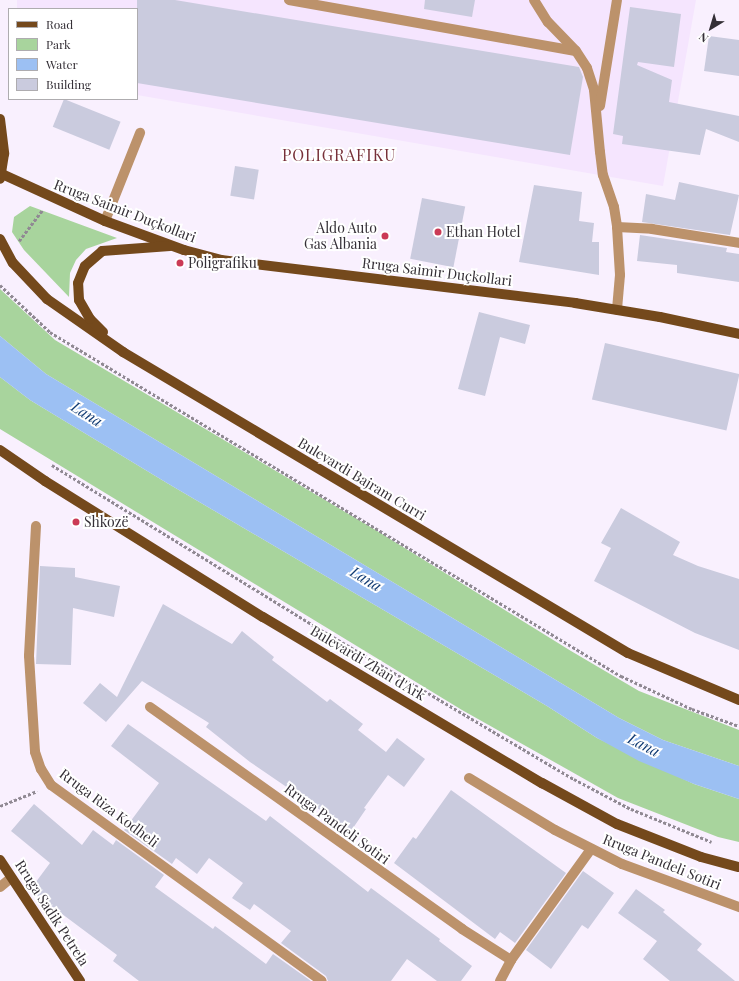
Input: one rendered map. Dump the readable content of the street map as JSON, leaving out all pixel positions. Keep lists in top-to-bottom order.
{
  "streets": {
    "main road": [
      "Rruga Saimir Duçkollari",
      "Bulevardi Bajram Curri",
      "Bulevardi Zhan d'Ark",
      "Rruga Sadik Petrela"
    ],
    "street": ["Rruga Riza Kodheli", "Rruga Pandeli Sotiri"]
  },
  "districts": ["POLIGRAFIKU"],
  "water": ["Lana"],
  "places": [
    "Ethan Hotel",
    "Aldo Auto Gas Albania",
    "Poligrafiku",
    "Shkozë"
  ],
  "legend": [
    "Road",
    "Park",
    "Water",
    "Building"
  ],
  "north": "bottom left"
}
